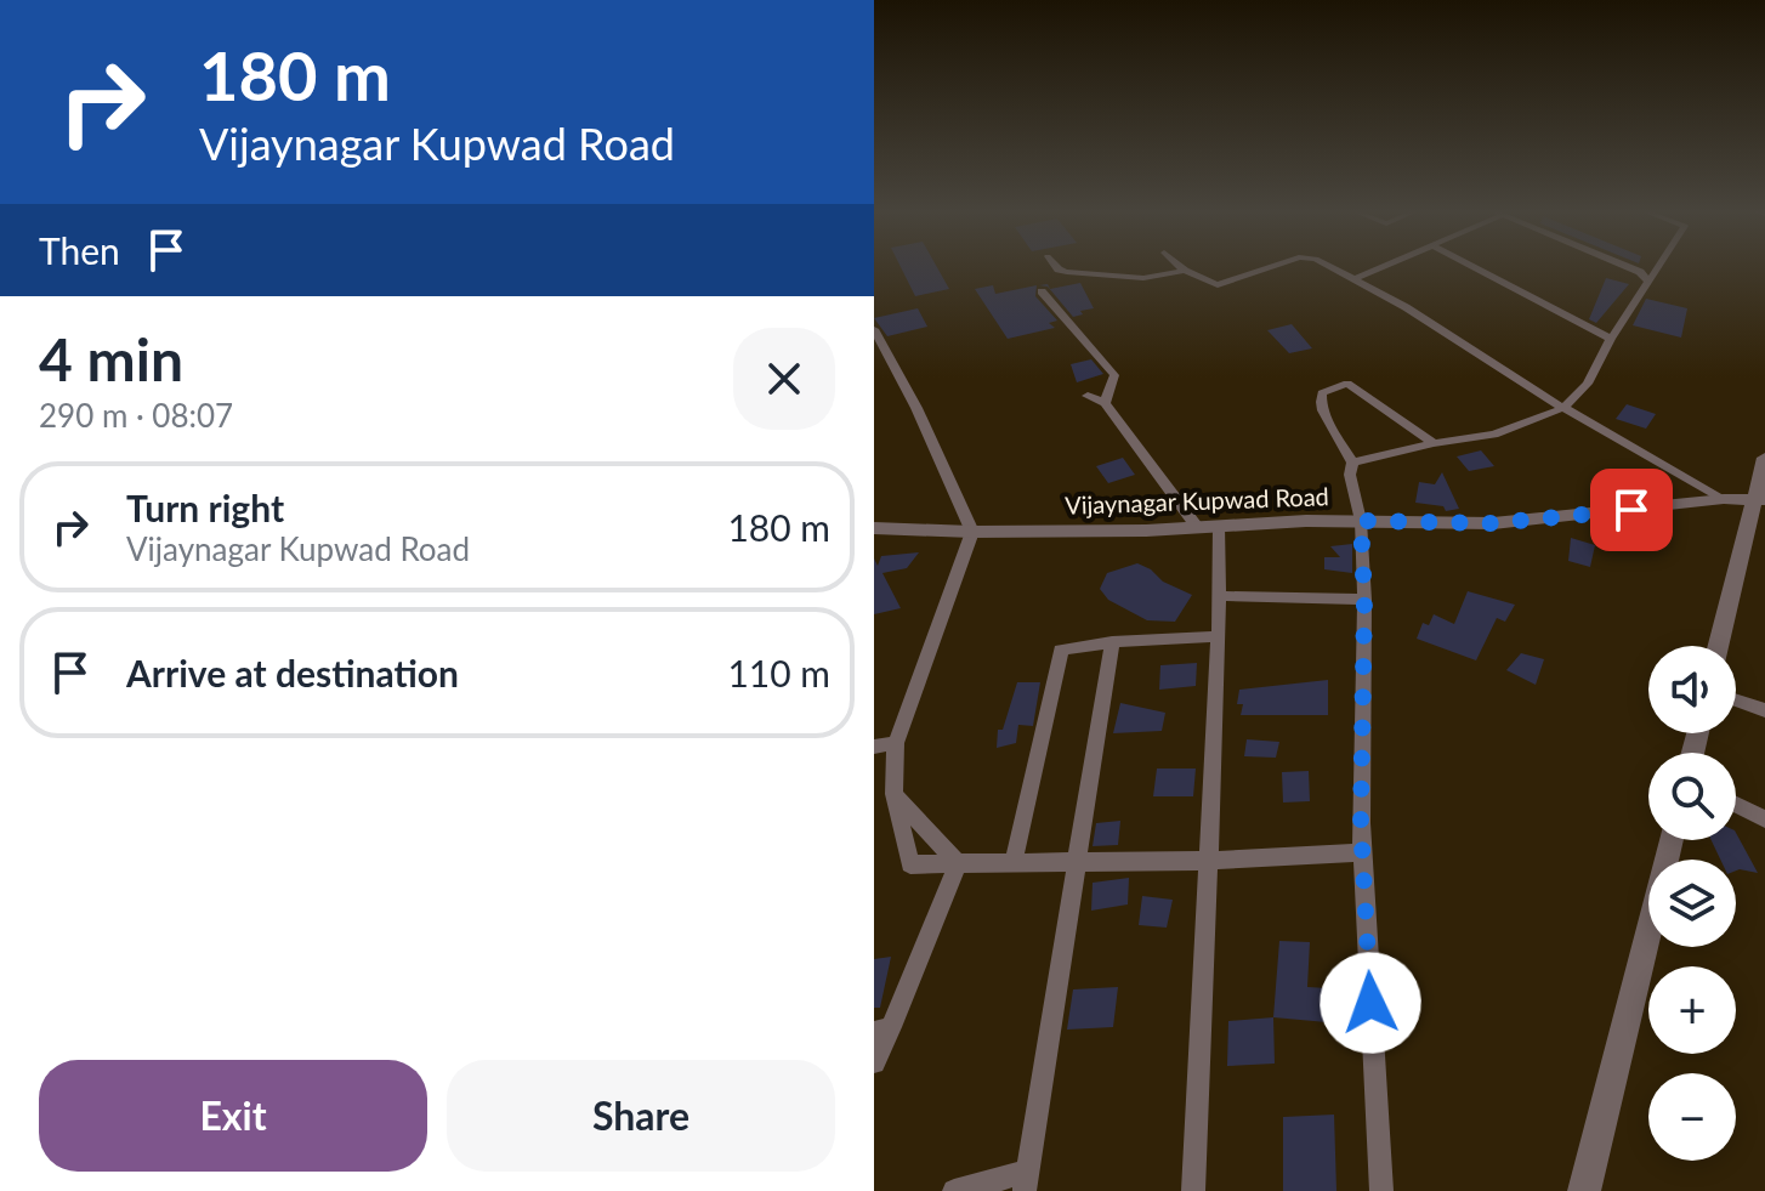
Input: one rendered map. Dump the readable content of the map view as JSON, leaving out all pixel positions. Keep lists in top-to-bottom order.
{
  "streets": {
    "street": ["Vijaynagar Kupwad Road"]
  },
  "page": {
    "turn": ["180 m", "Vijaynagar Kupwad Road"],
    "then": "Then",
    "heading": ["4 min", "290 m · 08:07"],
    "list": [
      {
        "name": "Turn right",
        "note": "Vijaynagar Kupwad Road",
        "value": "180 m"
      },
      {
        "name": "Arrive at destination",
        "value": "110 m"
      }
    ],
    "map_buttons": ["+", "−"],
    "buttons": ["Exit", "Share"]
  }
}
